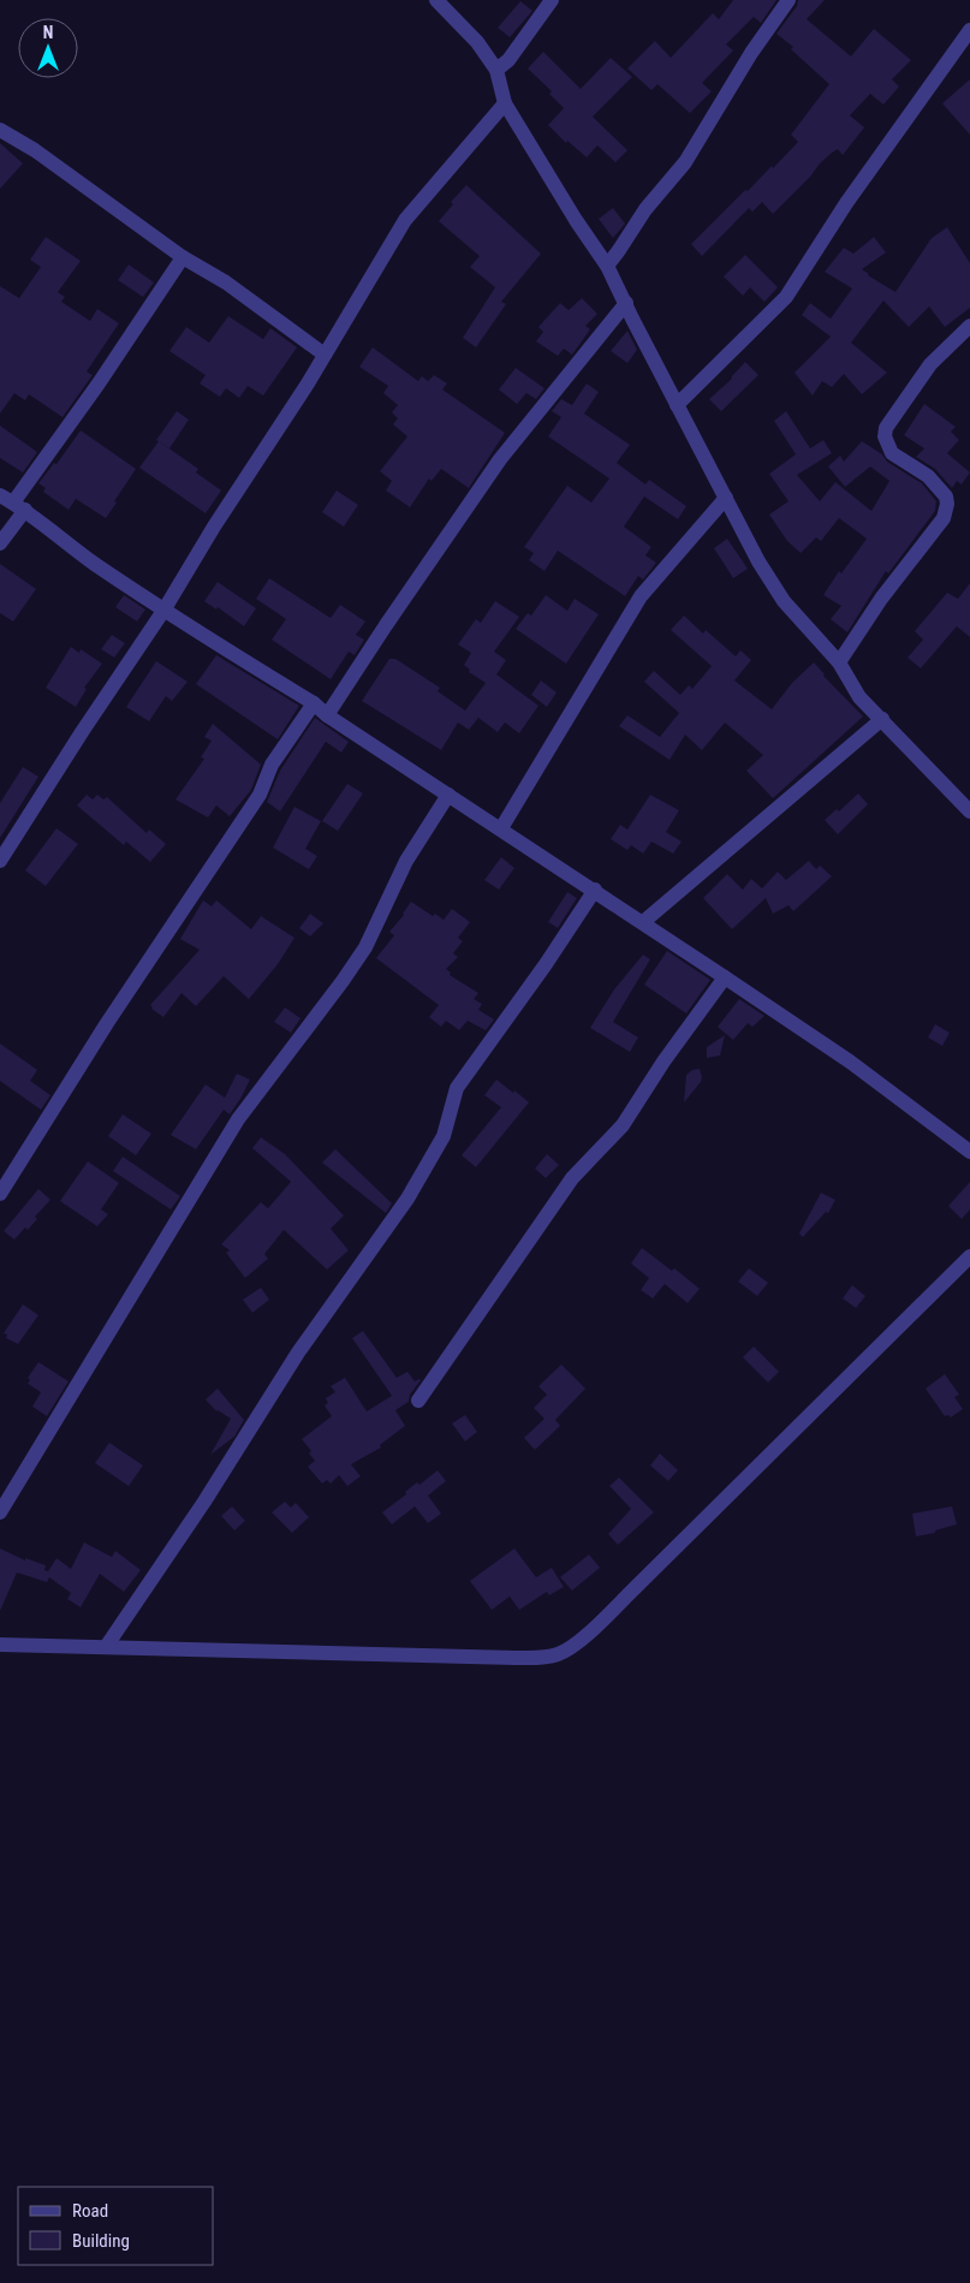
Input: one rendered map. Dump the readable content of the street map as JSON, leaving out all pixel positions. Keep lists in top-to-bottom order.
{
  "legend": ["Road", "Building"],
  "north": "top"
}
